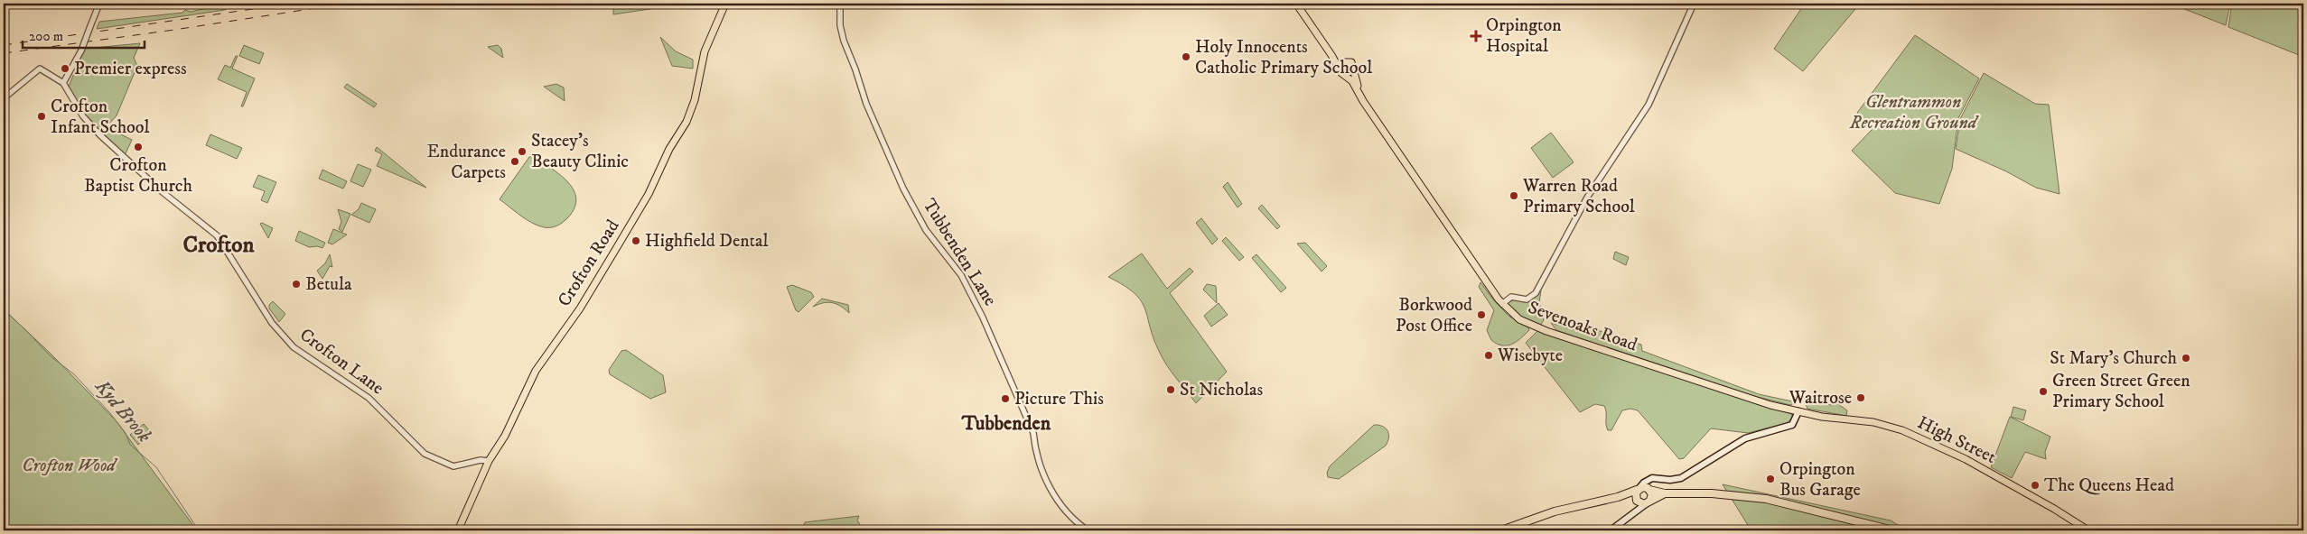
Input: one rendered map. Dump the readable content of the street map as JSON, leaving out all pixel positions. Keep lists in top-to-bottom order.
{
  "streets": {
    "main road": ["Crofton Road", "Sevenoaks Road", "High Street"],
    "street": ["Tubbenden Lane", "Crofton Lane"]
  },
  "crossings": [
    ["Crofton Road", "Crofton Lane"],
    ["Sevenoaks Road", "High Street"]
  ],
  "districts": ["Crofton", "Tubbenden"],
  "water": ["Kyd Brook"],
  "parks": ["Glentrammon Recreation Ground", "Crofton Wood"],
  "places": {
    "health": ["Orpington Hospital"],
    "other": [
      "Holy Innocents Catholic Primary School",
      "Premier express",
      "Crofton Infant School",
      "Crofton Baptist Church",
      "Stacey's Beauty Clinic",
      "Endurance Carpets",
      "Warren Road Primary School",
      "Highfield Dental",
      "Betula",
      "Borkwood Post Office",
      "Wisebyte",
      "St Mary's Church",
      "St Nicholas",
      "Green Street Green Primary School",
      "Waitrose",
      "Picture This",
      "Orpington Bus Garage",
      "The Queens Head"
    ]
  },
  "scale_bar": "200 m"
}
